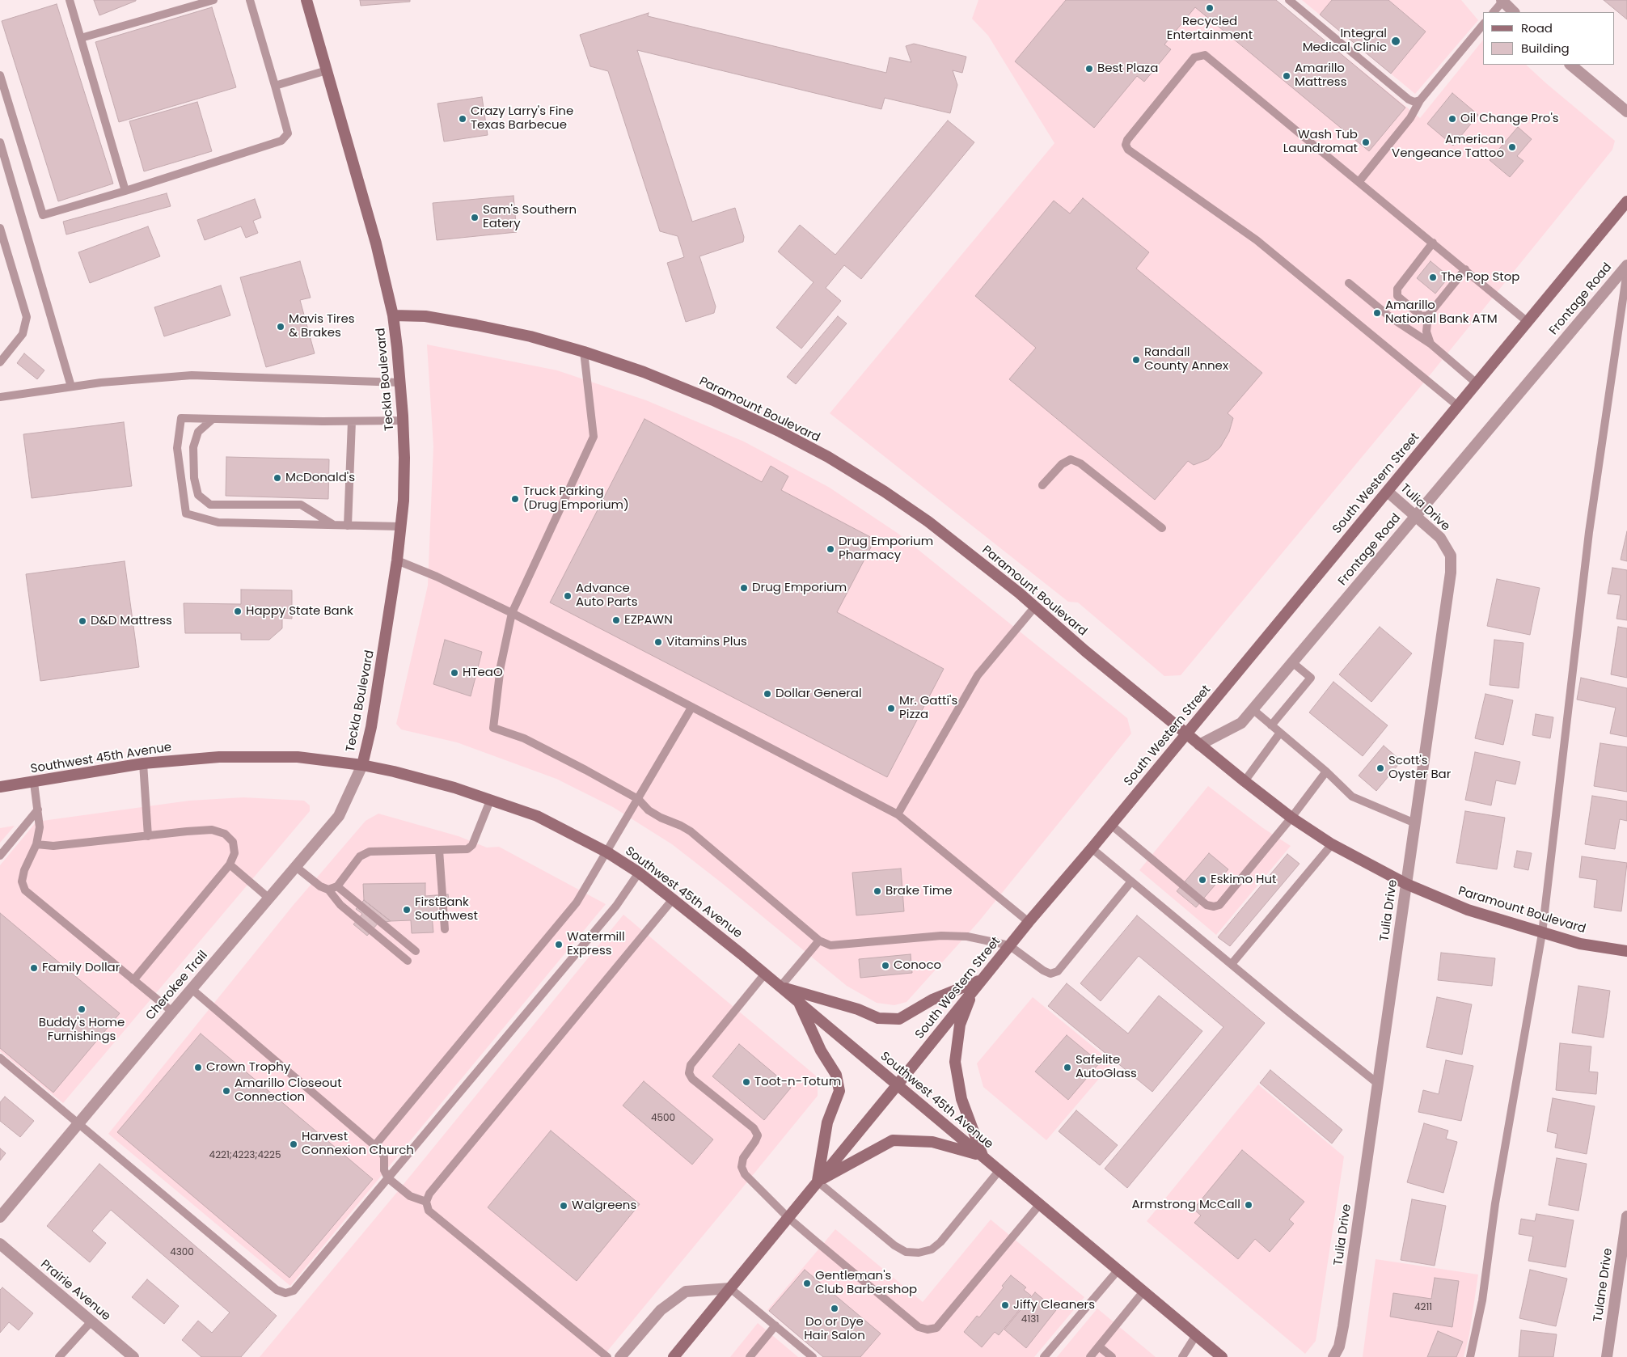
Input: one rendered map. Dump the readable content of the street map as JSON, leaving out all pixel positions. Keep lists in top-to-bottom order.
{
  "streets": {
    "main road": [
      "Teckla Boulevard",
      "Paramount Boulevard",
      "South Western Street",
      "Southwest 45th Avenue"
    ],
    "street": [
      "Frontage Road",
      "Tulia Drive",
      "Cherokee Trail",
      "Tulane Drive",
      "Prairie Avenue"
    ]
  },
  "crossings": [
    ["Frontage Road", "Paramount Boulevard"],
    ["Frontage Road", "Tulia Drive"],
    ["Teckla Boulevard", "Paramount Boulevard"],
    ["Teckla Boulevard", "Southwest 45th Avenue"],
    ["Teckla Boulevard", "Cherokee Trail"],
    ["Paramount Boulevard", "South Western Street"],
    ["Paramount Boulevard", "Tulia Drive"],
    ["South Western Street", "Tulia Drive"],
    ["South Western Street", "Southwest 45th Avenue"],
    ["Southwest 45th Avenue", "Cherokee Trail"]
  ],
  "places": [
    "Recycled Entertainment",
    "Integral Medical Clinic",
    "Best Plaza",
    "Amarillo Mattress",
    "Crazy Larry's Fine Texas Barbecue",
    "Oil Change Pro's",
    "Wash Tub Laundromat",
    "American Vengeance Tattoo",
    "Sam's Southern Eatery",
    "The Pop Stop",
    "Amarillo National Bank ATM",
    "Mavis Tires & Brakes",
    "Randall County Annex",
    "McDonald's",
    "Truck Parking (Drug Emporium)",
    "Drug Emporium Pharmacy",
    "Drug Emporium",
    "Advance Auto Parts",
    "Happy State Bank",
    "EZPAWN",
    "D&D Mattress",
    "Vitamins Plus",
    "HTeaO",
    "Dollar General",
    "Mr. Gatti's Pizza",
    "Scott's Oyster Bar",
    "Eskimo Hut",
    "Brake Time",
    "FirstBank Southwest",
    "Watermill Express",
    "Conoco",
    "Family Dollar",
    "Buddy's Home Furnishings",
    "Crown Trophy",
    "Safelite AutoGlass",
    "Toot-n-Totum",
    "Amarillo Closeout Connection",
    "Harvest Connexion Church",
    "Armstrong McCall",
    "Walgreens",
    "Gentleman's Club Barbershop",
    "Jiffy Cleaners",
    "Do or Dye Hair Salon"
  ],
  "house_numbers": [
    "4500",
    "4221;4223;4225",
    "4300",
    "4211",
    "4131"
  ],
  "legend": ["Road", "Building"]
}
